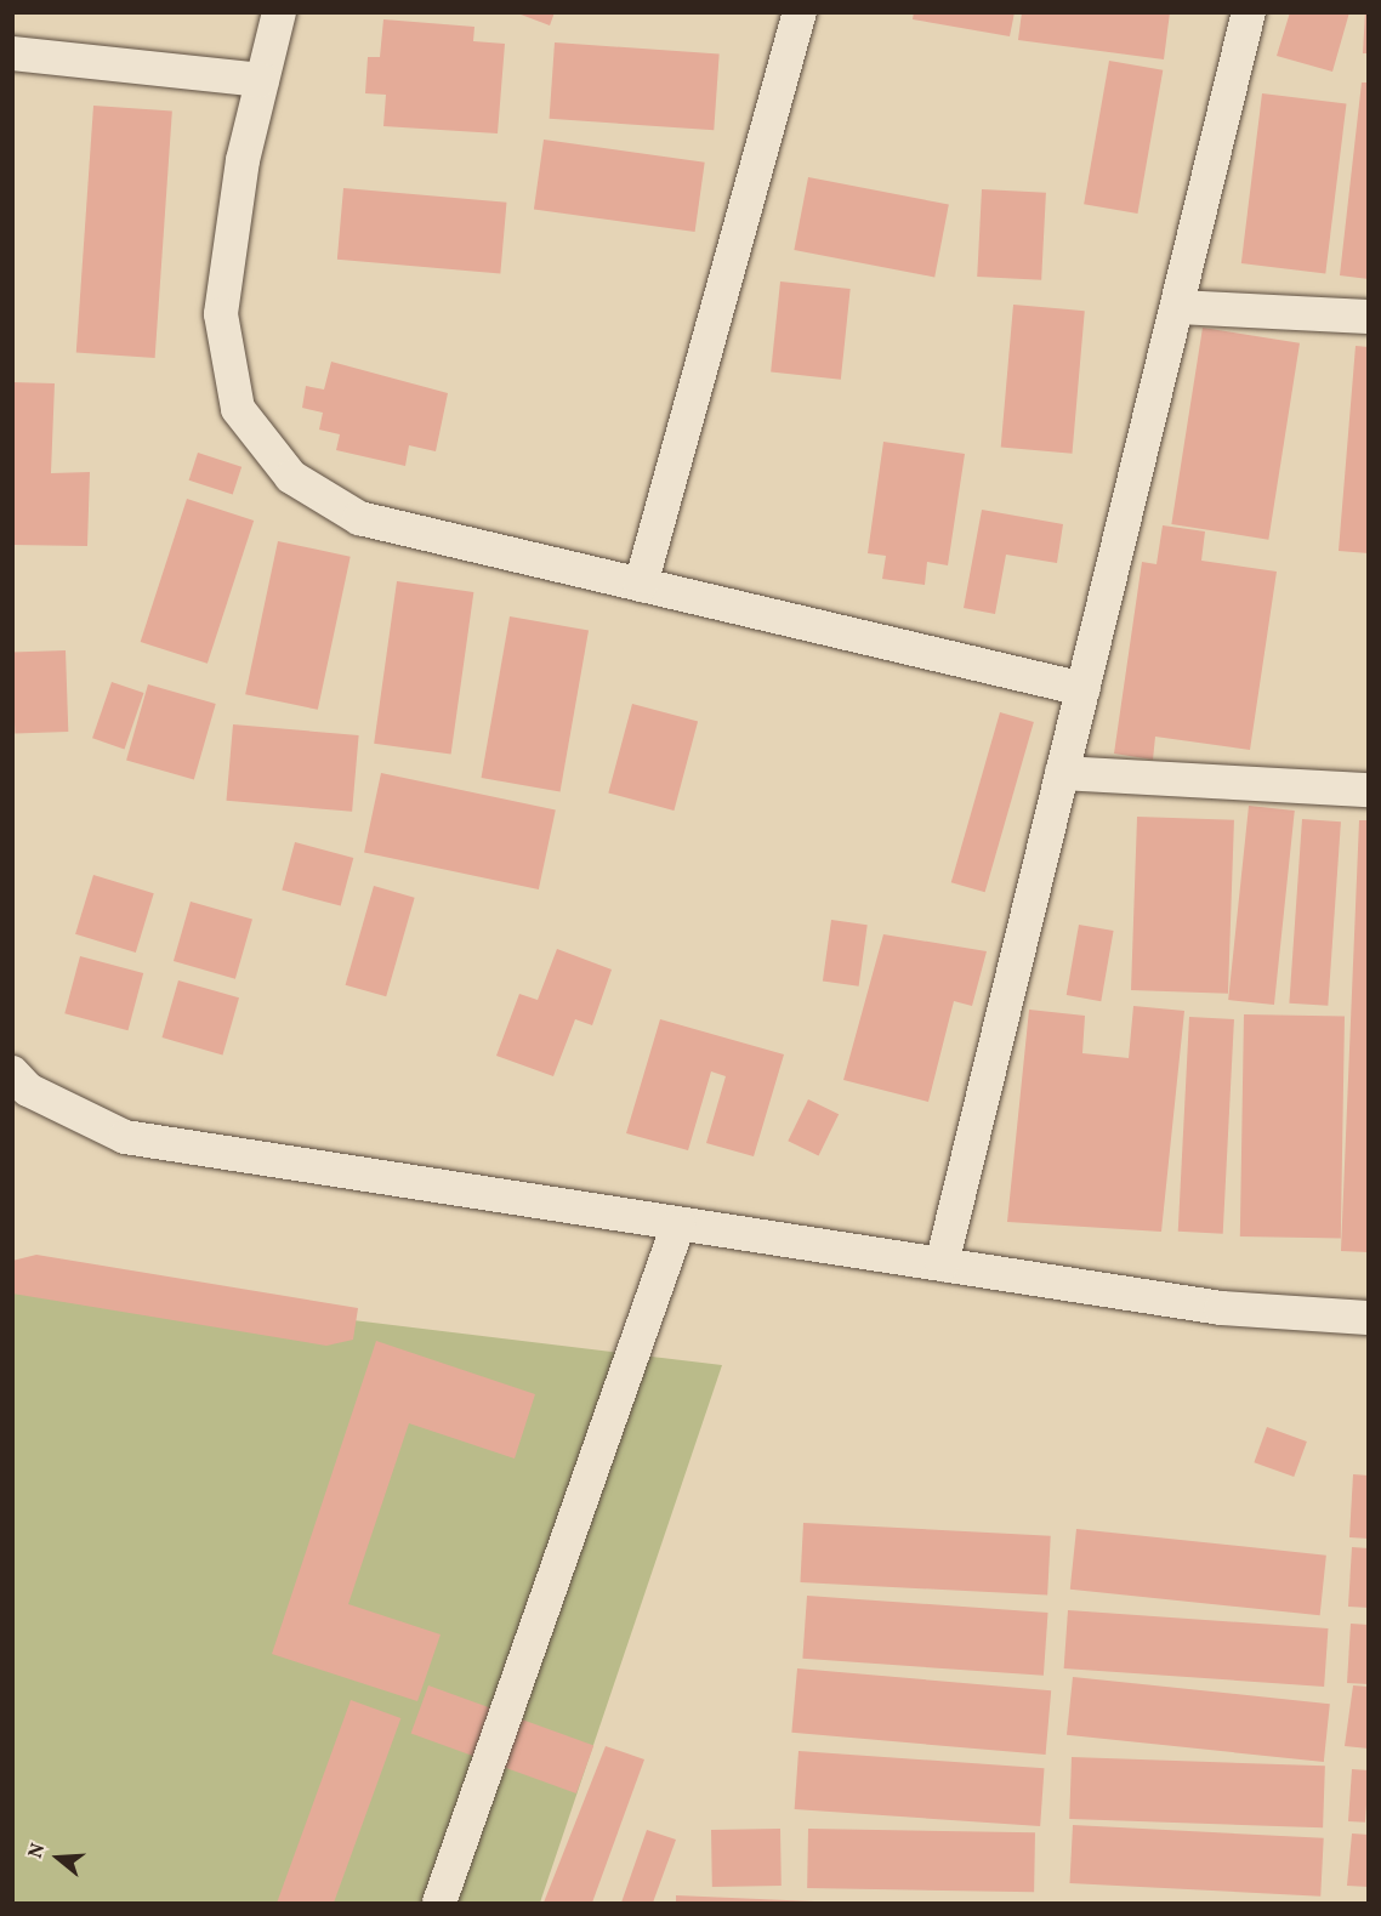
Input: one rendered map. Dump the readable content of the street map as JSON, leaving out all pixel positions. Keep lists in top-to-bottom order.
{
  "north": "left"
}
